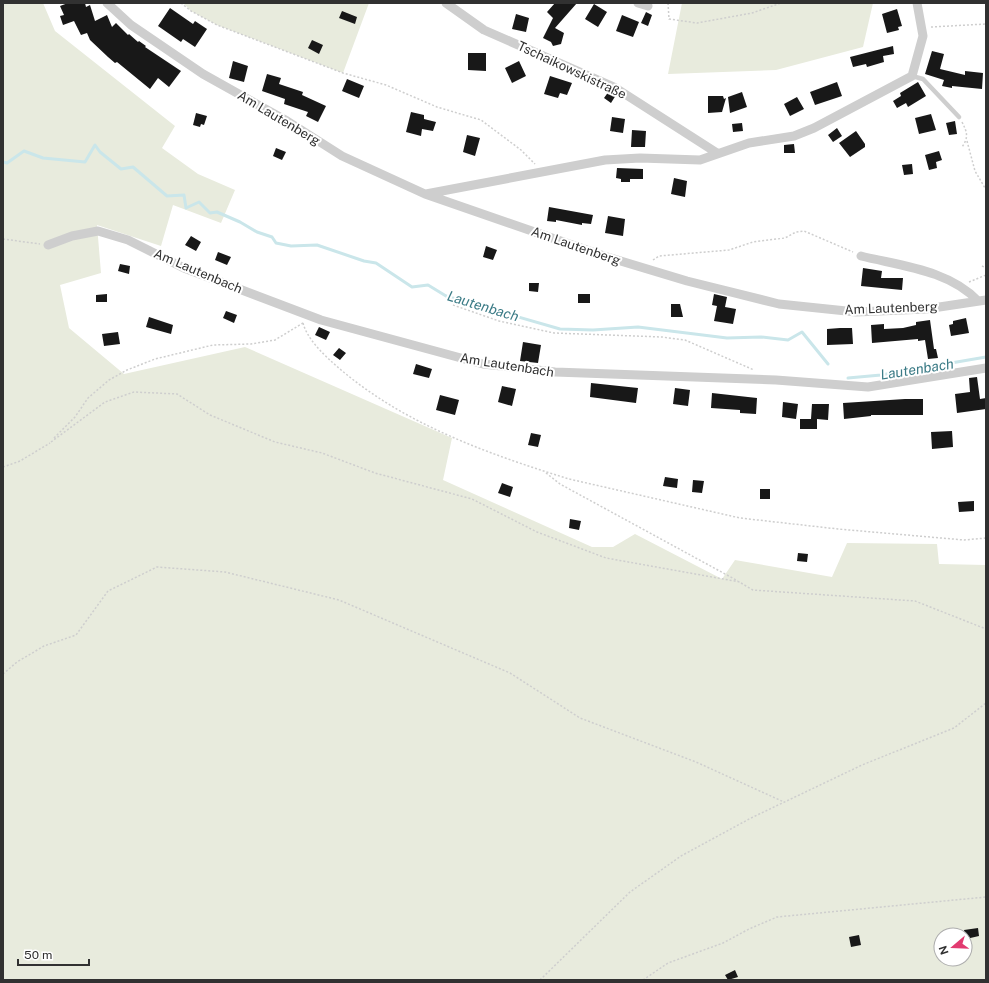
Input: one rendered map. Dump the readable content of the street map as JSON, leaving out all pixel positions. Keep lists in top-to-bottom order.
{
  "streets": {
    "street": ["Tschaikowskistraße", "Am Lautenberg", "Am Lautenbach"]
  },
  "water": ["Lautenbach"],
  "scale_bar": "50 m",
  "north": "left"
}
